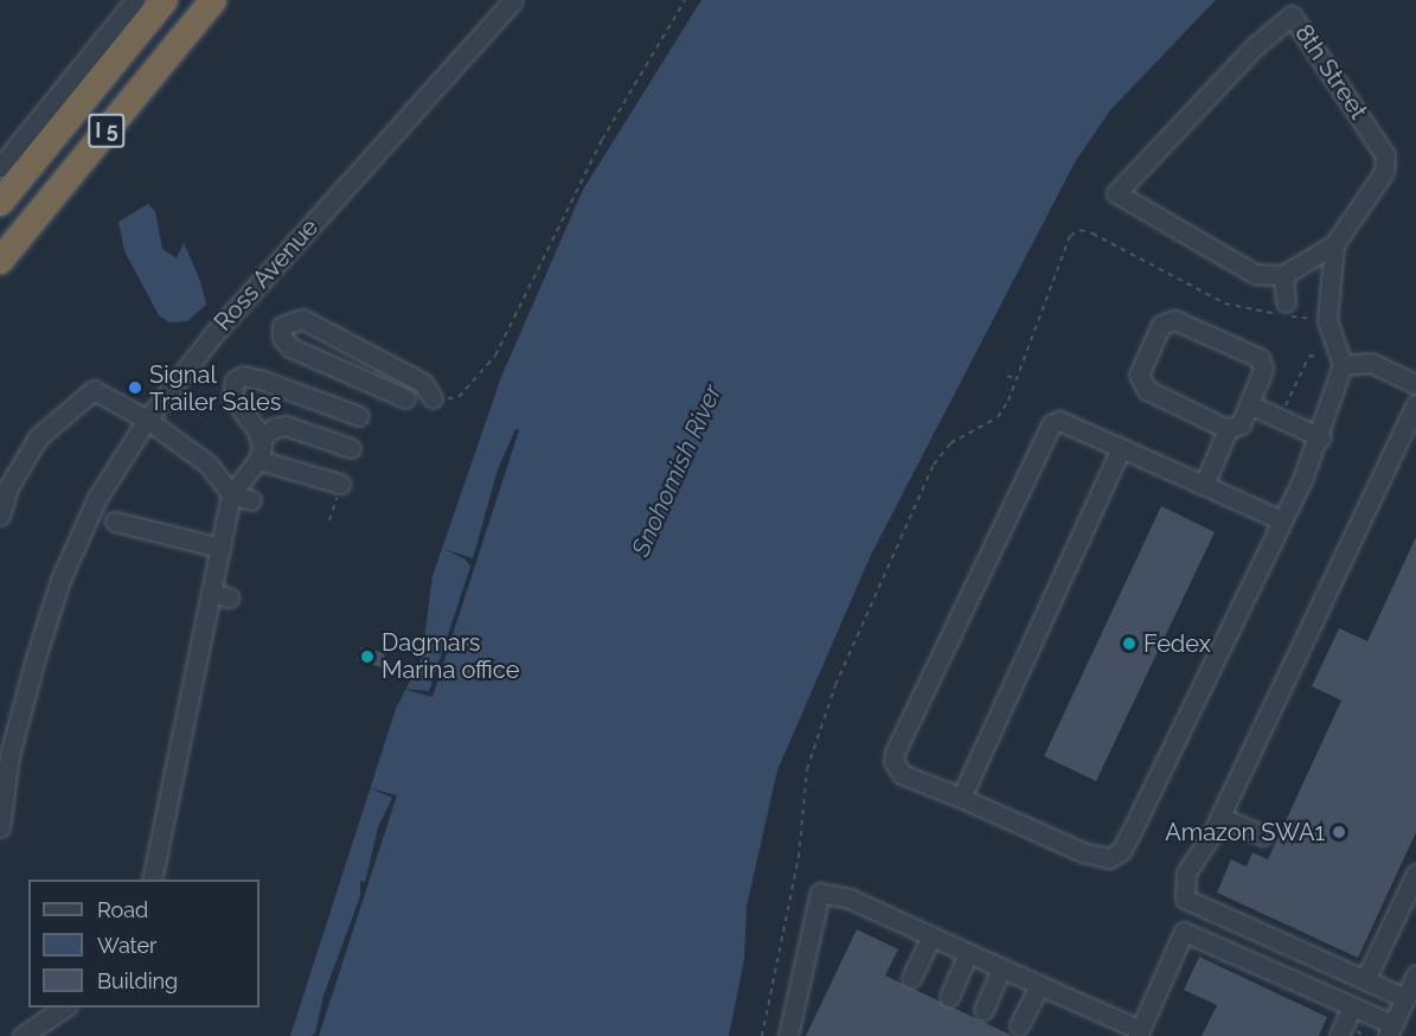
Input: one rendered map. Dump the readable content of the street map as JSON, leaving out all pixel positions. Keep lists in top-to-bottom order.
{
  "streets": {
    "highway": ["I 5"],
    "street": ["8th Street", "Ross Avenue"]
  },
  "water": ["Snohomish River"],
  "places": [
    "Signal Trailer Sales",
    "Fedex",
    "Dagmars Marina office",
    "Amazon SWA1"
  ],
  "legend": ["Road", "Water", "Building"]
}
